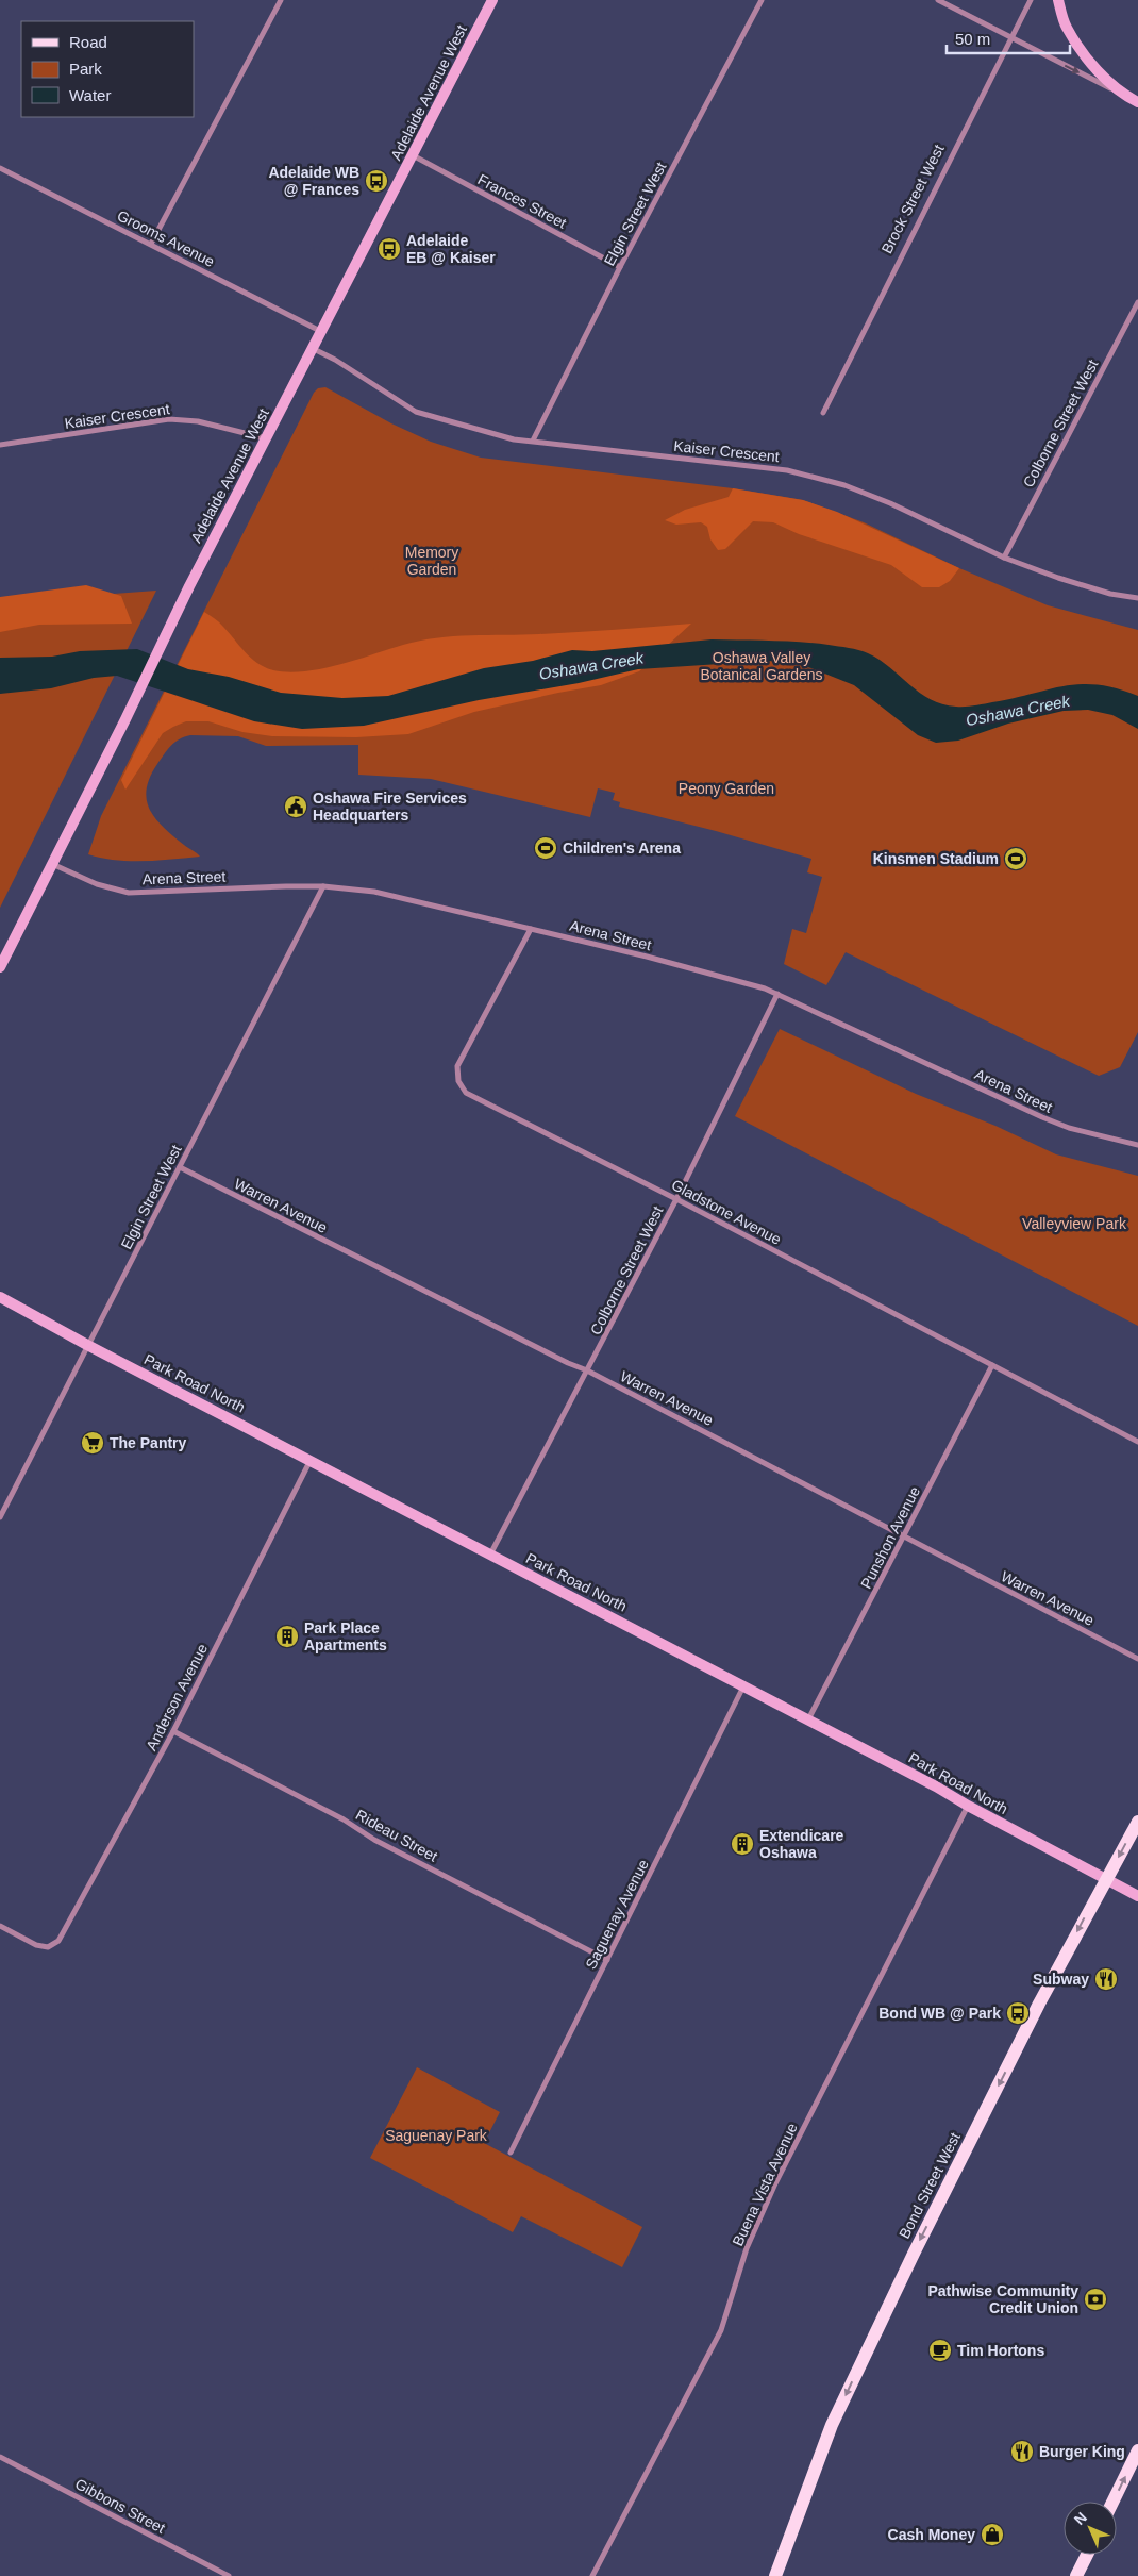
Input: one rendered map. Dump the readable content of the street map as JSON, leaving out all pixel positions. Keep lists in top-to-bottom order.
{
  "streets": {
    "main road": ["Adelaide Avenue West", "Park Road North", "Bond Street West"],
    "street": [
      "Brock Street West",
      "Frances Street",
      "Elgin Street West",
      "Grooms Avenue",
      "Kaiser Crescent",
      "Colborne Street West",
      "Arena Street",
      "Warren Avenue",
      "Gladstone Avenue",
      "Punshon Avenue",
      "Anderson Avenue",
      "Rideau Street",
      "Saguenay Avenue",
      "Buena Vista Avenue",
      "Gibbons Street"
    ]
  },
  "crossings": [
    ["Adelaide Avenue West", "Frances Street"],
    ["Adelaide Avenue West", "Grooms Avenue"],
    ["Adelaide Avenue West", "Kaiser Crescent"],
    ["Adelaide Avenue West", "Arena Street"],
    ["Frances Street", "Elgin Street West"],
    ["Elgin Street West", "Kaiser Crescent"],
    ["Elgin Street West", "Arena Street"],
    ["Elgin Street West", "Warren Avenue"],
    ["Elgin Street West", "Park Road North"],
    ["Kaiser Crescent", "Colborne Street West"],
    ["Colborne Street West", "Arena Street"],
    ["Colborne Street West", "Warren Avenue"],
    ["Colborne Street West", "Gladstone Avenue"],
    ["Colborne Street West", "Park Road North"],
    ["Arena Street", "Gladstone Avenue"],
    ["Warren Avenue", "Punshon Avenue"],
    ["Gladstone Avenue", "Punshon Avenue"],
    ["Park Road North", "Punshon Avenue"],
    ["Park Road North", "Anderson Avenue"],
    ["Park Road North", "Saguenay Avenue"],
    ["Park Road North", "Buena Vista Avenue"],
    ["Park Road North", "Bond Street West"],
    ["Anderson Avenue", "Rideau Street"],
    ["Rideau Street", "Saguenay Avenue"]
  ],
  "one_way": ["Bond Street West"],
  "water": ["Oshawa Creek"],
  "parks": [
    "Memory Garden",
    "Oshawa Valley Botanical Gardens",
    "Peony Garden",
    "Valleyview Park",
    "Saguenay Park"
  ],
  "places": {
    "bus stop": ["Adelaide WB @ Frances", "Adelaide EB @ Kaiser", "Bond WB @ Park"],
    "public building": ["Oshawa Fire Services Headquarters"],
    "sports": ["Children's Arena", "Kinsmen Stadium"],
    "supermarket": ["The Pantry"],
    "building": ["Park Place Apartments", "Extendicare Oshawa"],
    "restaurant": ["Subway", "Burger King"],
    "bank": ["Pathwise Community Credit Union"],
    "cafe": ["Tim Hortons"],
    "shop": ["Cash Money"]
  },
  "legend": ["Road", "Park", "Water"],
  "scale_bar": "50 m",
  "north": "top left"
}
